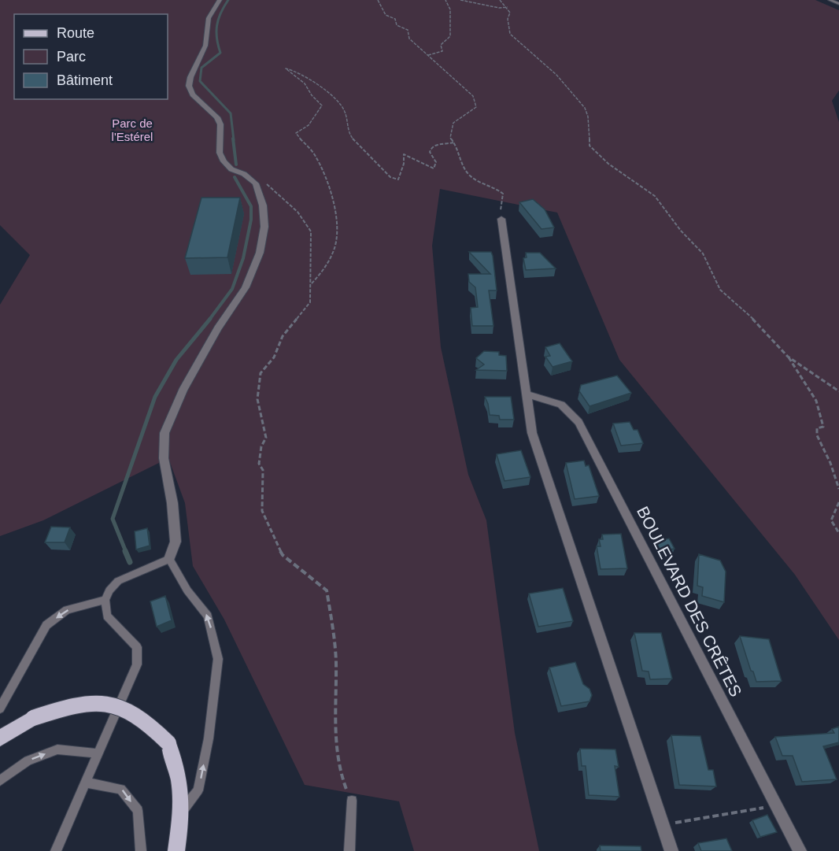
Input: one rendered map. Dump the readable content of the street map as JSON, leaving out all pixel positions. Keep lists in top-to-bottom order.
{
  "streets": {
    "street": ["BOULEVARD DES CRÊTES"]
  },
  "parks": ["Parc de l'Estérel"],
  "legend": ["Route", "Parc", "Bâtiment"]
}
